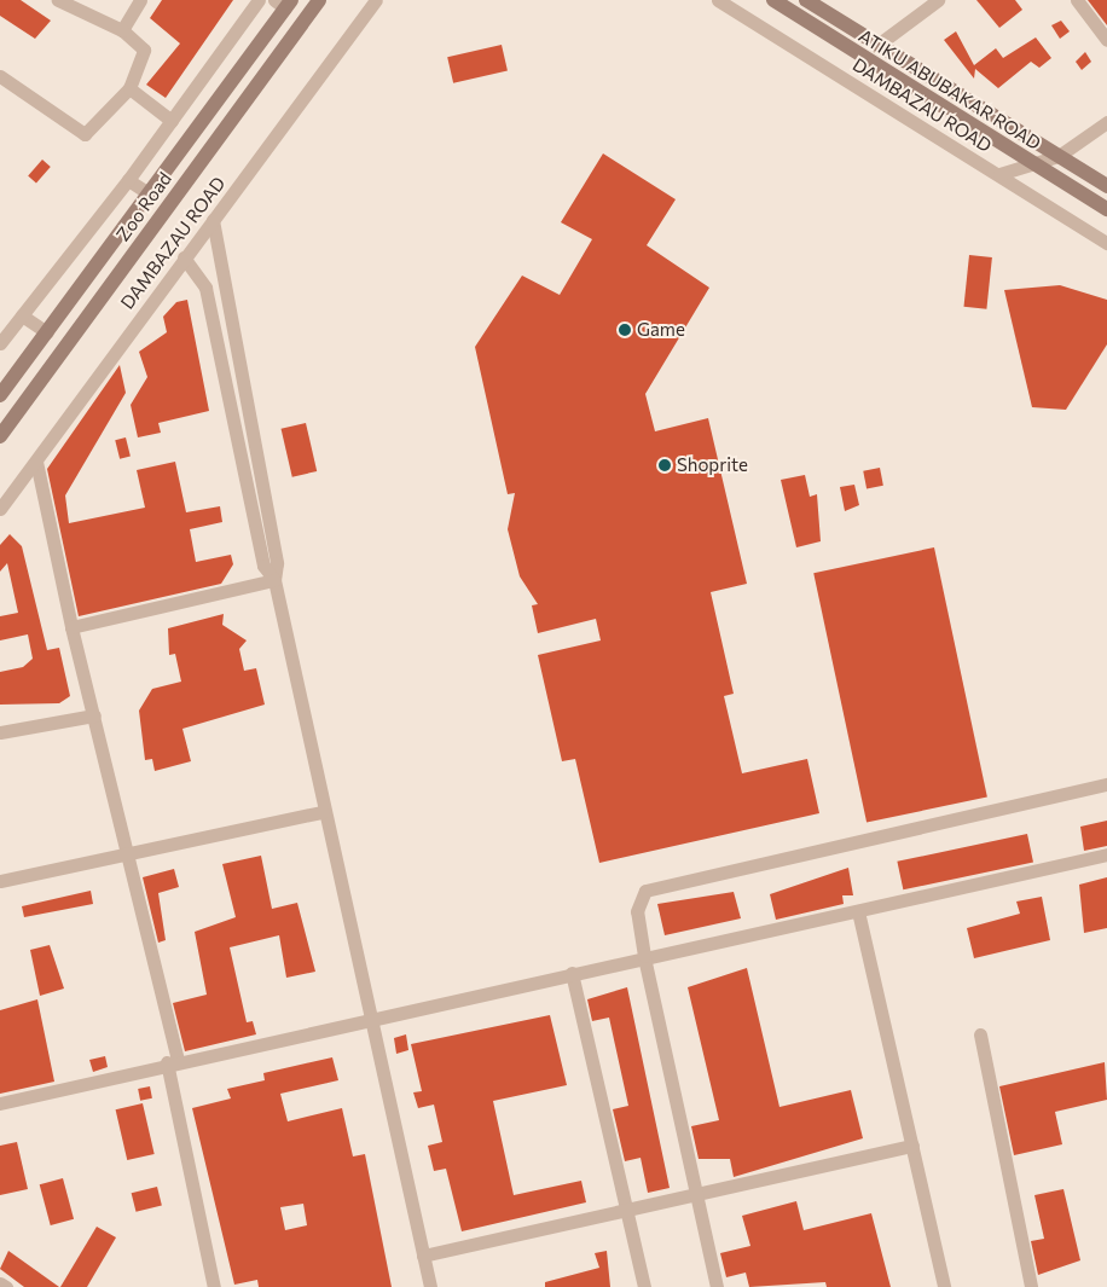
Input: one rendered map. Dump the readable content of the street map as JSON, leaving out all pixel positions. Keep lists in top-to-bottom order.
{
  "streets": {
    "main road": ["ATIKU ABUBAKAR ROAD", "Zoo Road"],
    "street": ["DAMBAZAU ROAD"]
  },
  "places": ["Game", "Shoprite"]
}
